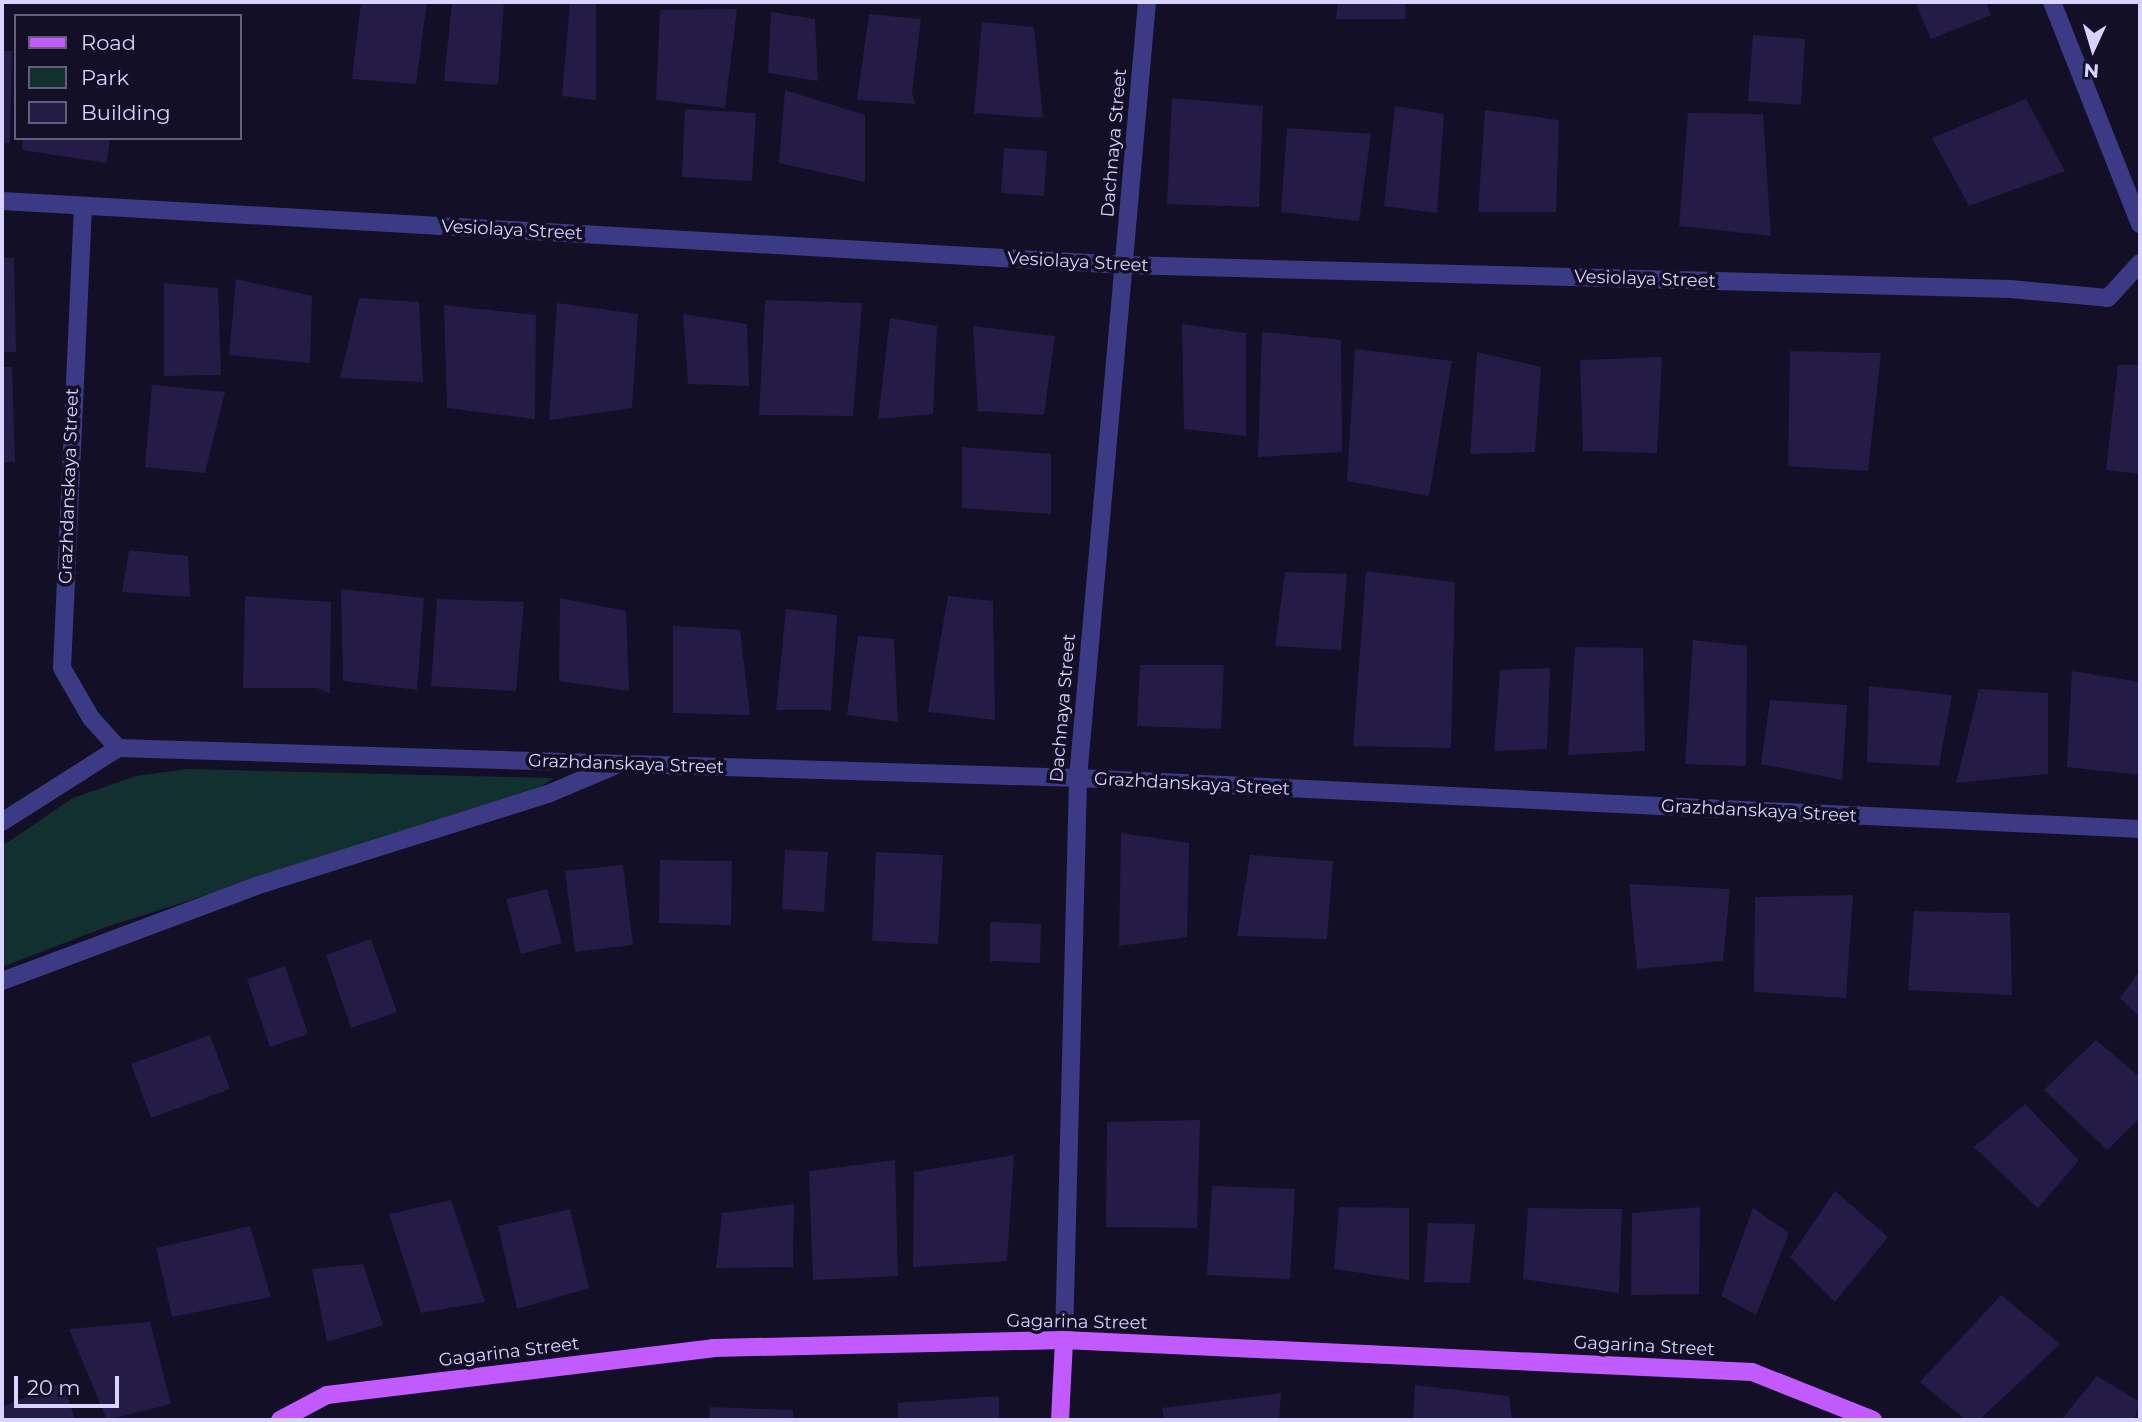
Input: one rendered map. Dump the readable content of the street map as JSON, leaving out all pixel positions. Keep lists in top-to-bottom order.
{
  "streets": {
    "main road": ["Dachnaya Street", "Gagarina Street"],
    "street": ["Vesiolaya Street", "Grazhdanskaya Street"]
  },
  "crossings": [
    ["Dachnaya Street", "Vesiolaya Street"],
    ["Dachnaya Street", "Grazhdanskaya Street"],
    ["Dachnaya Street", "Gagarina Street"],
    ["Vesiolaya Street", "Grazhdanskaya Street"]
  ],
  "legend": ["Road", "Park", "Building"],
  "scale_bar": "20 m",
  "north": "bottom"
}
